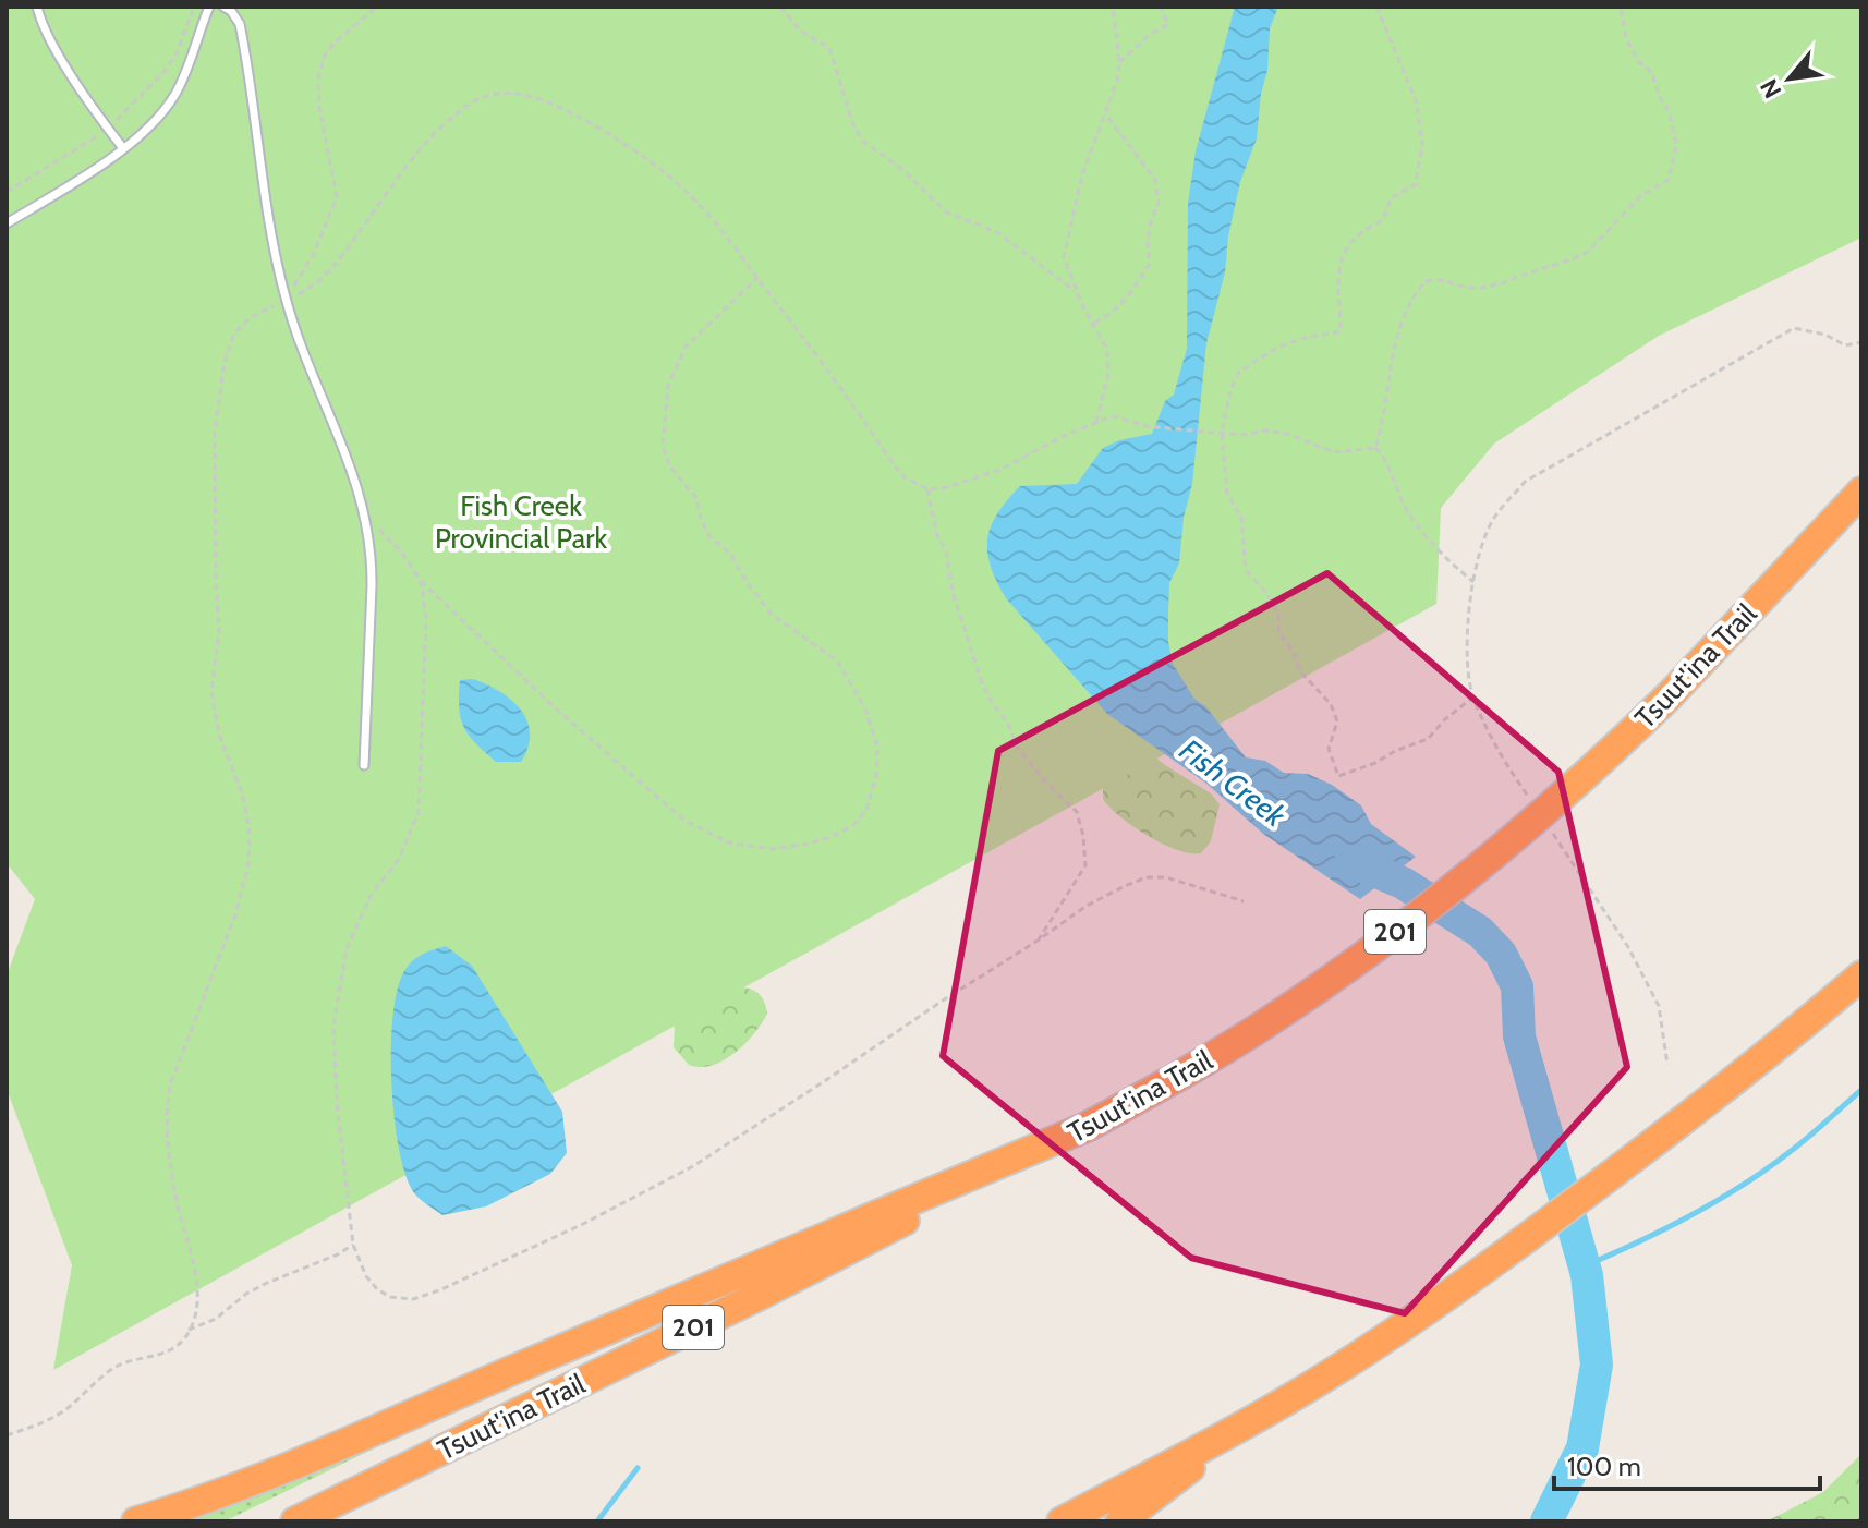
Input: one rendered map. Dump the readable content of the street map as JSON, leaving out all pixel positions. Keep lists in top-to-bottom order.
{
  "streets": {
    "highway": ["Tsuut'ina Trail", "201"]
  },
  "water": ["Fish Creek"],
  "parks": ["Fish Creek Provincial Park"],
  "scale_bar": "100 m",
  "north": "bottom left"
}
